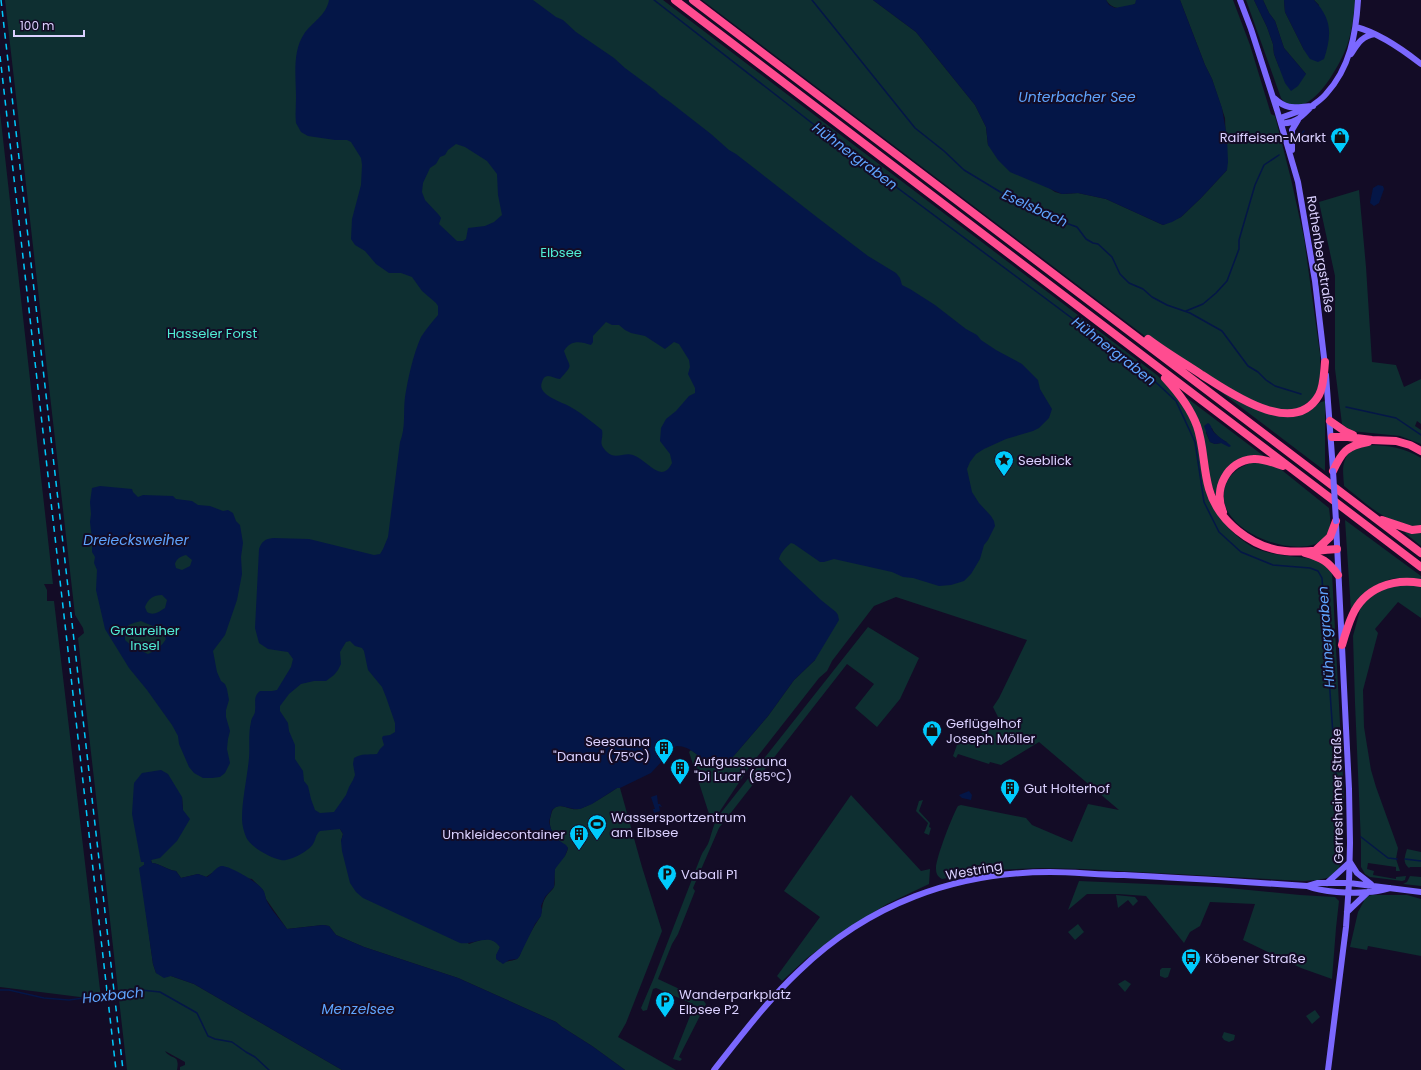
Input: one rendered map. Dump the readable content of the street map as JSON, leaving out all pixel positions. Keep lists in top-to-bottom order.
{
  "streets": {
    "main road": ["Rothenbergstraße", "Gerresheimer Straße", "Westring"]
  },
  "crossings": [
    ["Rothenbergstraße", "Gerresheimer Straße"],
    ["Gerresheimer Straße", "Westring"]
  ],
  "water": [
    "Unterbacher See",
    "Hühnergraben",
    "Eselsbach",
    "Dreiecksweiher",
    "Hoxbach",
    "Menzelsee"
  ],
  "parks": ["Elbsee", "Hasseler Forst", "Graureiher Insel"],
  "places": {
    "shop": ["Raiffeisen-Markt", "Geflügelhof Joseph Möller"],
    "place": ["Seeblick"],
    "building": [
      "Seesauna \"Danau\" (75°C)",
      "Aufgusssauna \"Di Luar\" (85°C)",
      "Gut Holterhof",
      "Umkleidecontainer"
    ],
    "sports": ["Wassersportzentrum am Elbsee"],
    "parking": ["Vabali P1", "Wanderparkplatz Elbsee P2"],
    "bus stop": ["Köbener Straße"]
  },
  "scale_bar": "100 m"
}
